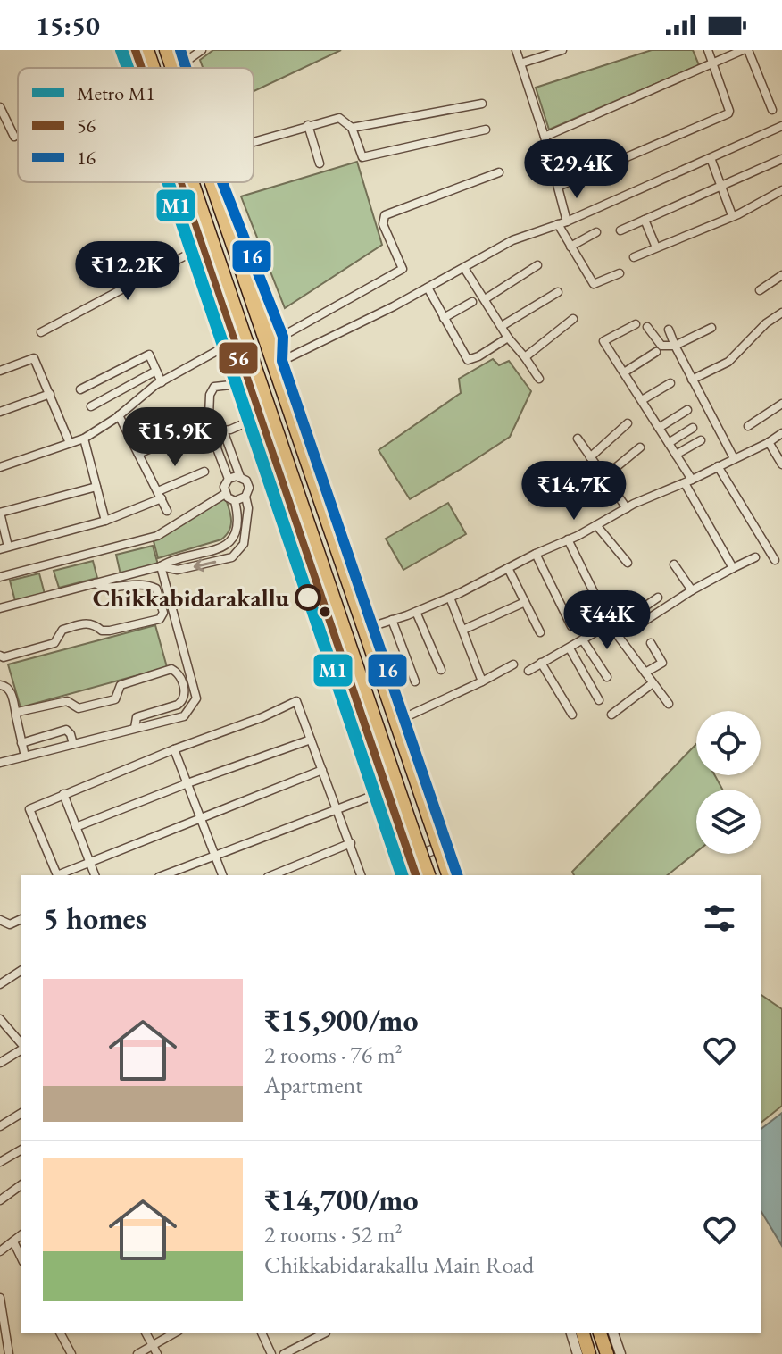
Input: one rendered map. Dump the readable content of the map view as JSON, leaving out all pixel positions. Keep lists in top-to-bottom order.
{
  "places": ["Chikkabidarakallu"],
  "lines": ["metro line M1", "transit line 56", "transit line 16"],
  "legend": ["Metro M1", "56", "16"],
  "page": {
    "status": "15:50",
    "price": [
      "₹29.4K",
      "₹12.2K",
      "₹15.9K",
      "₹14.7K",
      "₹44K"
    ],
    "heading": "5 homes",
    "list": [
      {
        "name": "₹15,900/mo",
        "note": "2 rooms · 76 m² · Apartment"
      },
      {
        "name": "₹14,700/mo",
        "note": "2 rooms · 52 m² · Chikkabidarakallu Main Road"
      }
    ]
  }
}
